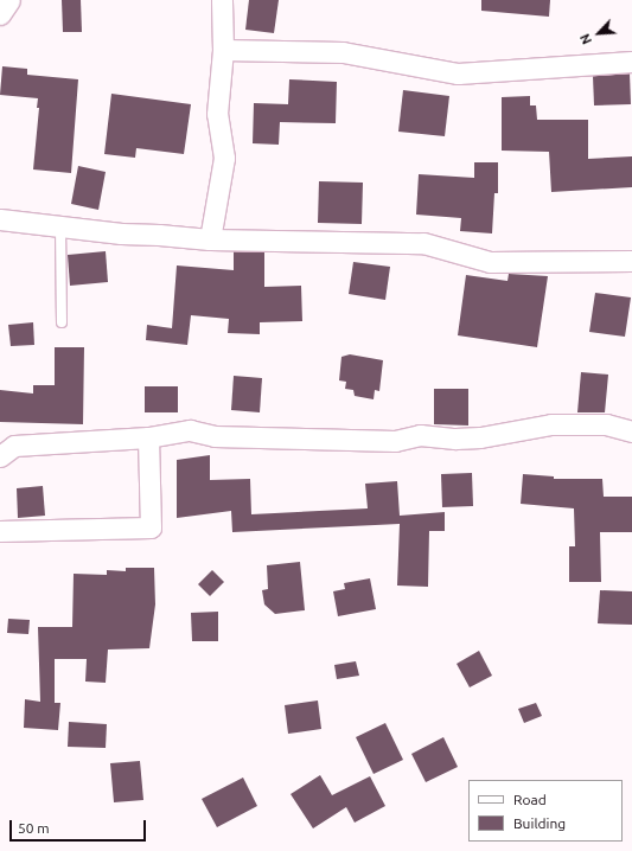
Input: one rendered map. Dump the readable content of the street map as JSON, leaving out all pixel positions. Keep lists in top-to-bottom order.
{
  "legend": ["Road", "Building"],
  "scale_bar": "50 m",
  "north": "bottom left"
}
